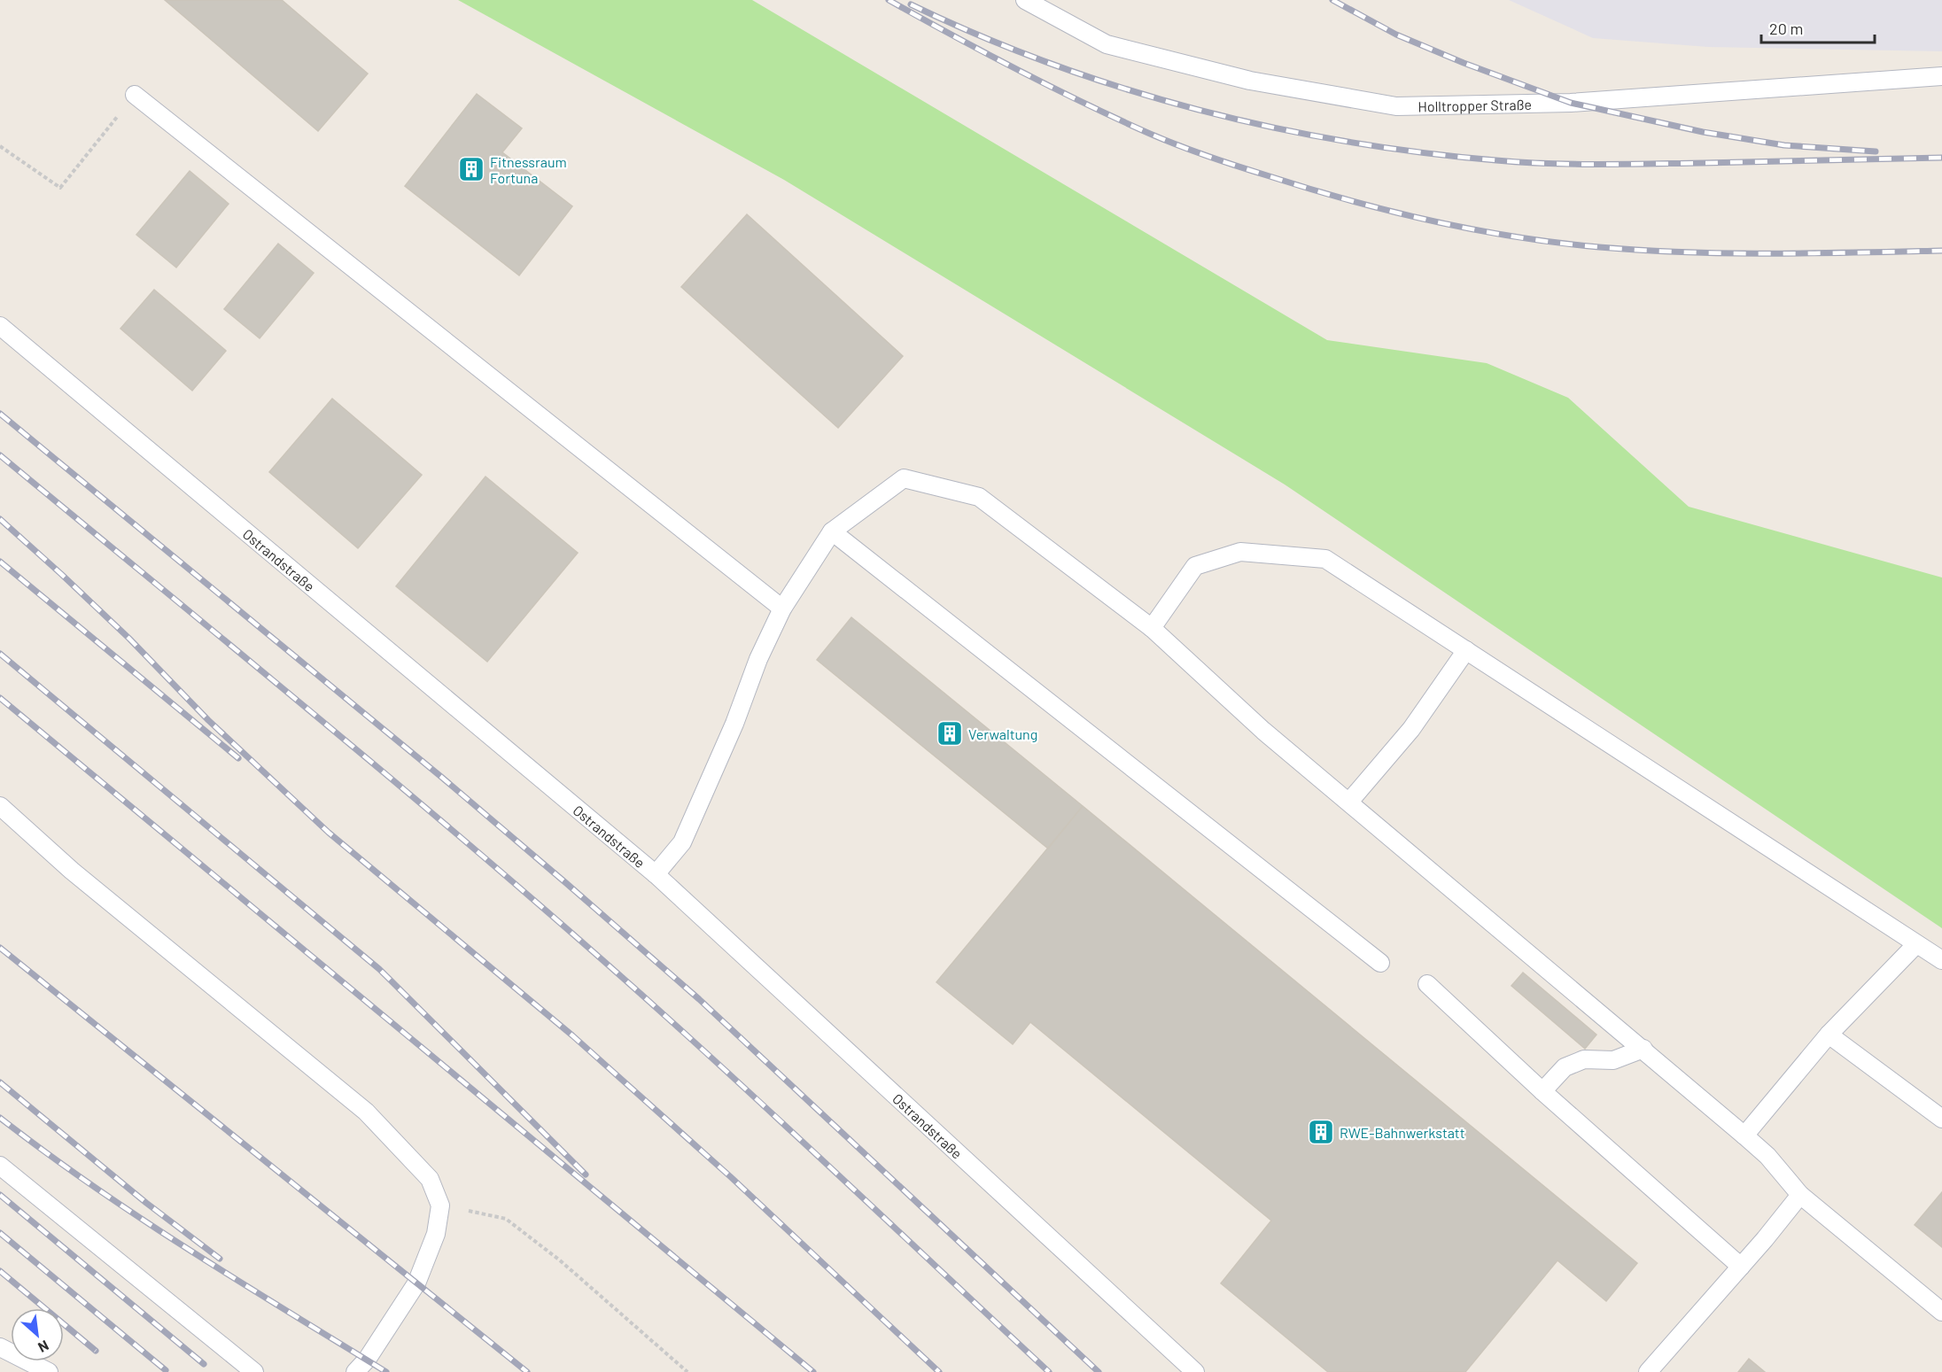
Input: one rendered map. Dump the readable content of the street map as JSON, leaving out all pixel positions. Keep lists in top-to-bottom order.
{
  "streets": {
    "lane": ["Holltropper Straße", "Ostrandstraße"]
  },
  "places": {
    "building": ["Fitnessraum Fortuna", "Verwaltung", "RWE-Bahnwerkstatt"]
  },
  "scale_bar": "20 m",
  "north": "bottom right"
}
